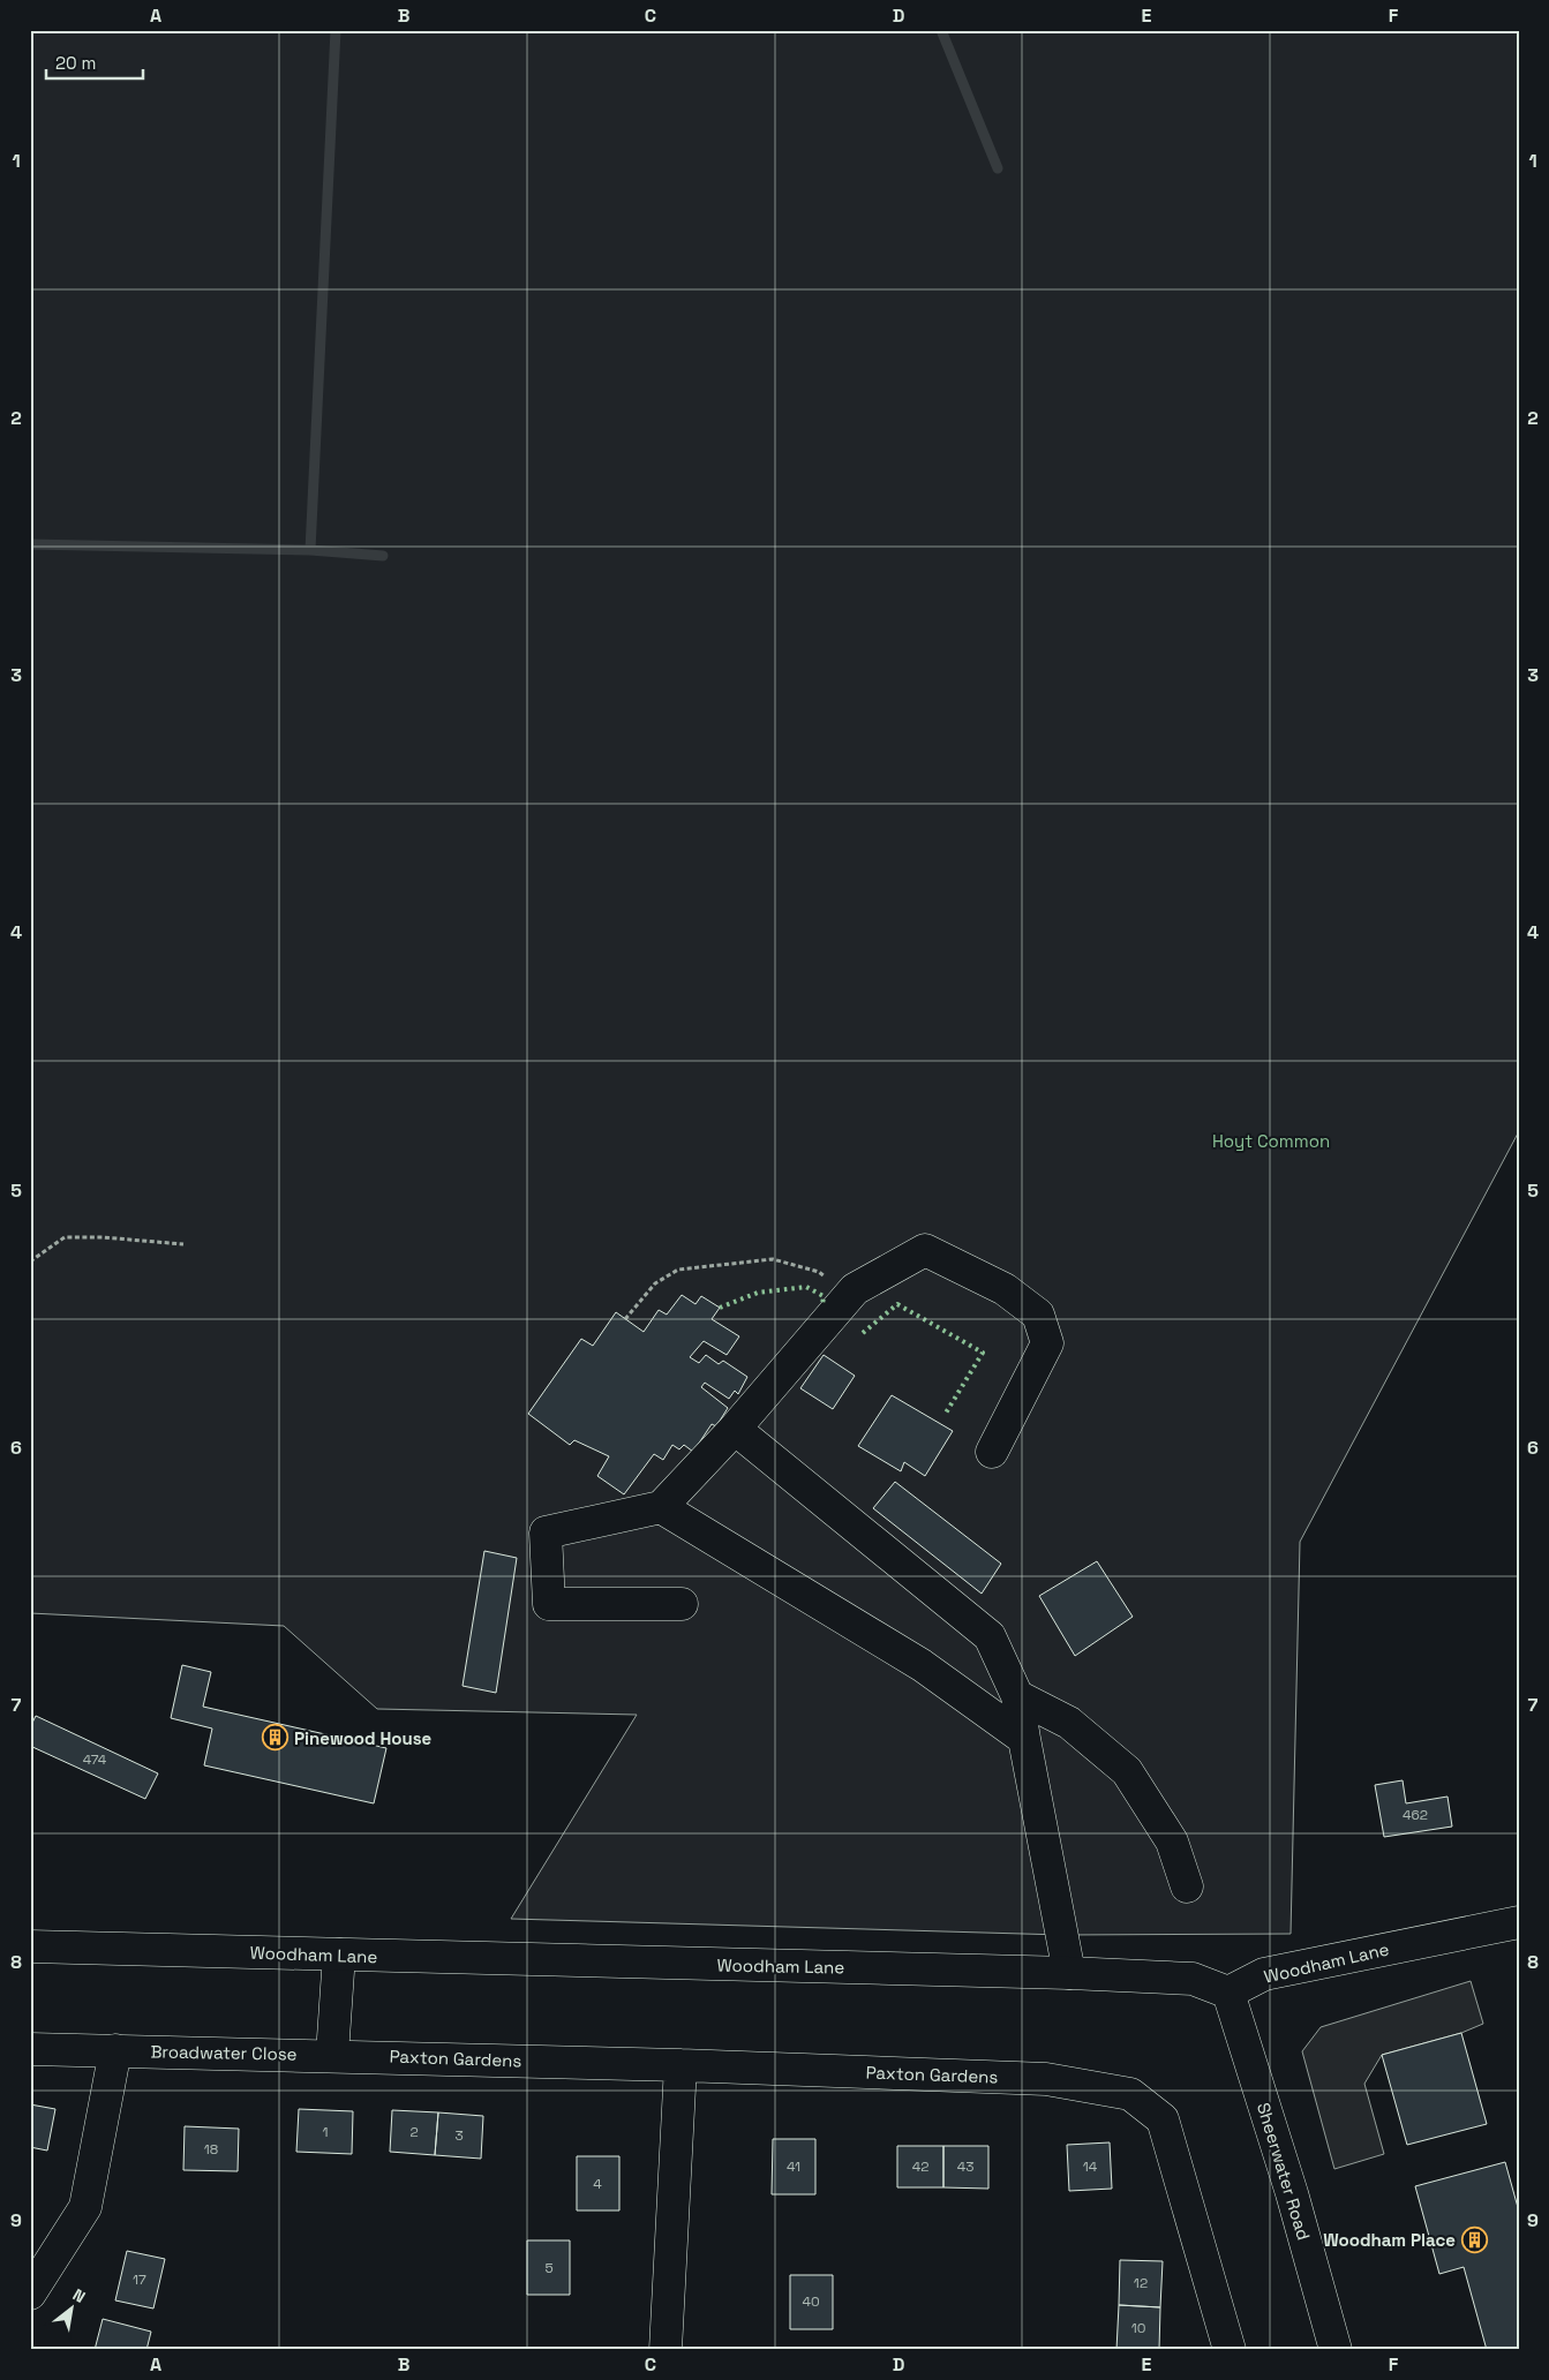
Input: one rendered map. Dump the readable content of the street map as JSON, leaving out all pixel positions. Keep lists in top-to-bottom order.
{
  "streets": {
    "street": [
      "Woodham Lane",
      "Broadwater Close",
      "Paxton Gardens",
      "Sheerwater Road"
    ]
  },
  "crossings": [
    ["Woodham Lane", "Sheerwater Road"],
    ["Broadwater Close", "Paxton Gardens"]
  ],
  "parks": ["Hoyt Common"],
  "places": {
    "building": ["Pinewood House", "Woodham Place"]
  },
  "house_numbers": [
    "474",
    "462",
    "1",
    "2",
    "3",
    "18",
    "41",
    "42",
    "43",
    "14",
    "4",
    "5",
    "17",
    "12",
    "40",
    "10"
  ],
  "scale_bar": "20 m",
  "north": "top right",
  "grid": {
    "columns": [
      "A",
      "B",
      "C",
      "D",
      "E",
      "F"
    ],
    "rows": [
      "1",
      "2",
      "3",
      "4",
      "5",
      "6",
      "7",
      "8",
      "9"
    ]
  }
}
